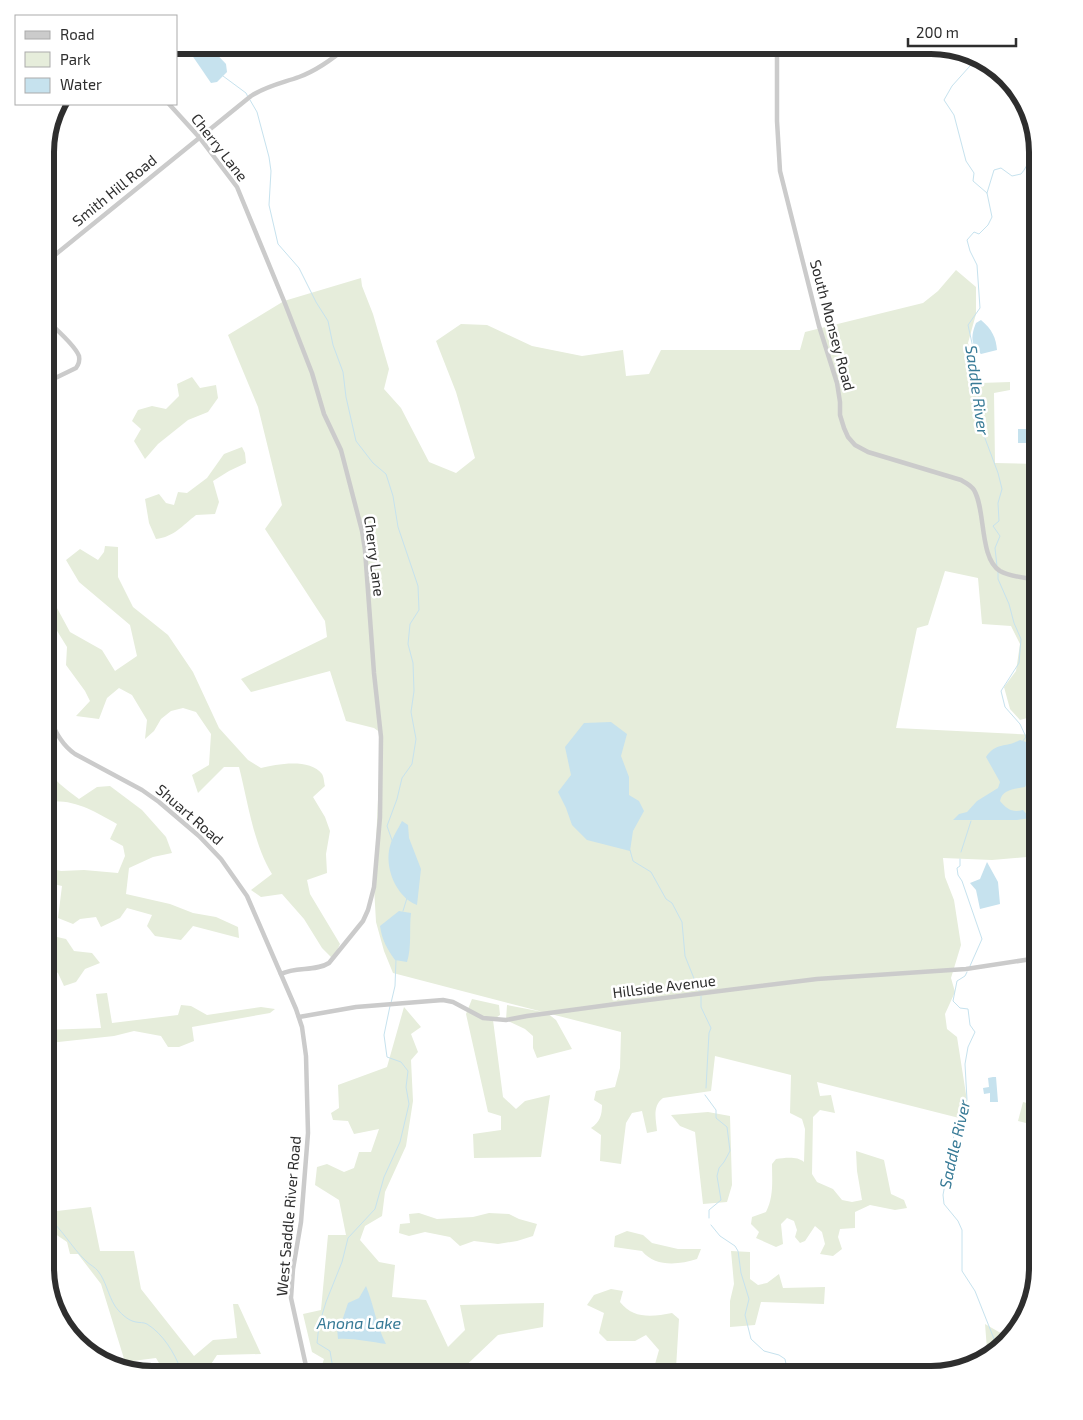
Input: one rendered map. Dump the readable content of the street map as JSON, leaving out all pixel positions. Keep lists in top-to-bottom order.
{
  "streets": {
    "street": [
      "Cherry Lane",
      "Smith Hill Road",
      "South Monsey Road",
      "Shuart Road",
      "Hillside Avenue",
      "West Saddle River Road"
    ]
  },
  "crossings": [
    ["Cherry Lane", "Smith Hill Road"],
    ["Cherry Lane", "West Saddle River Road"],
    ["Shuart Road", "West Saddle River Road"],
    ["Hillside Avenue", "West Saddle River Road"]
  ],
  "water": ["Saddle River", "Anona Lake"],
  "legend": ["Road", "Park", "Water"],
  "scale_bar": "200 m"
}
